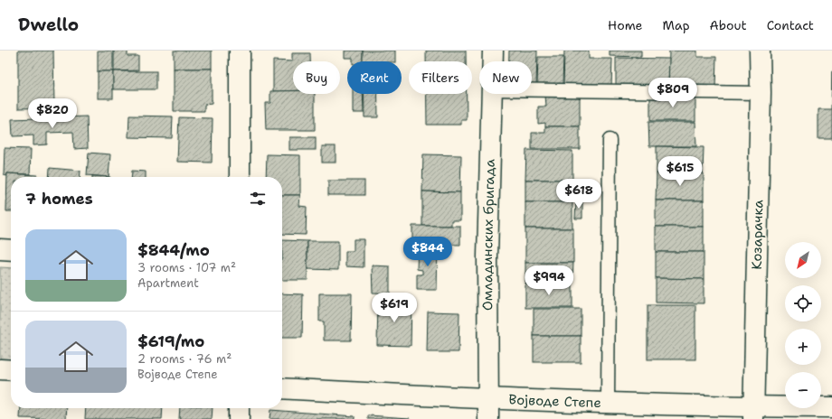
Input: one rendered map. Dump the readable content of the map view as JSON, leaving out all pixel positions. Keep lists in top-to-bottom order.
{
  "streets": {
    "street": ["Омладинских бригада", "Козарачка", "Војводе Степе"]
  },
  "crossings": [
    ["Омладинских бригада", "Војводе Степе"],
    ["Козарачка", "Војводе Степе"]
  ],
  "north": "bottom left",
  "page": {
    "header": "Dwello",
    "nav": [
      "Home",
      "Map",
      "About",
      "Contact"
    ],
    "chip": [
      "Buy",
      "Rent",
      "Filters",
      "New"
    ],
    "price": [
      "$809",
      "$820",
      "$615",
      "$618",
      "$844",
      "$994",
      "$619"
    ],
    "heading": "7 homes",
    "list": [
      {
        "name": "$844/mo",
        "note": "3 rooms · 107 m² · Apartment"
      },
      {
        "name": "$619/mo",
        "note": "2 rooms · 76 m² · Војводе Степе"
      }
    ],
    "map_buttons": ["+", "−"]
  }
}
